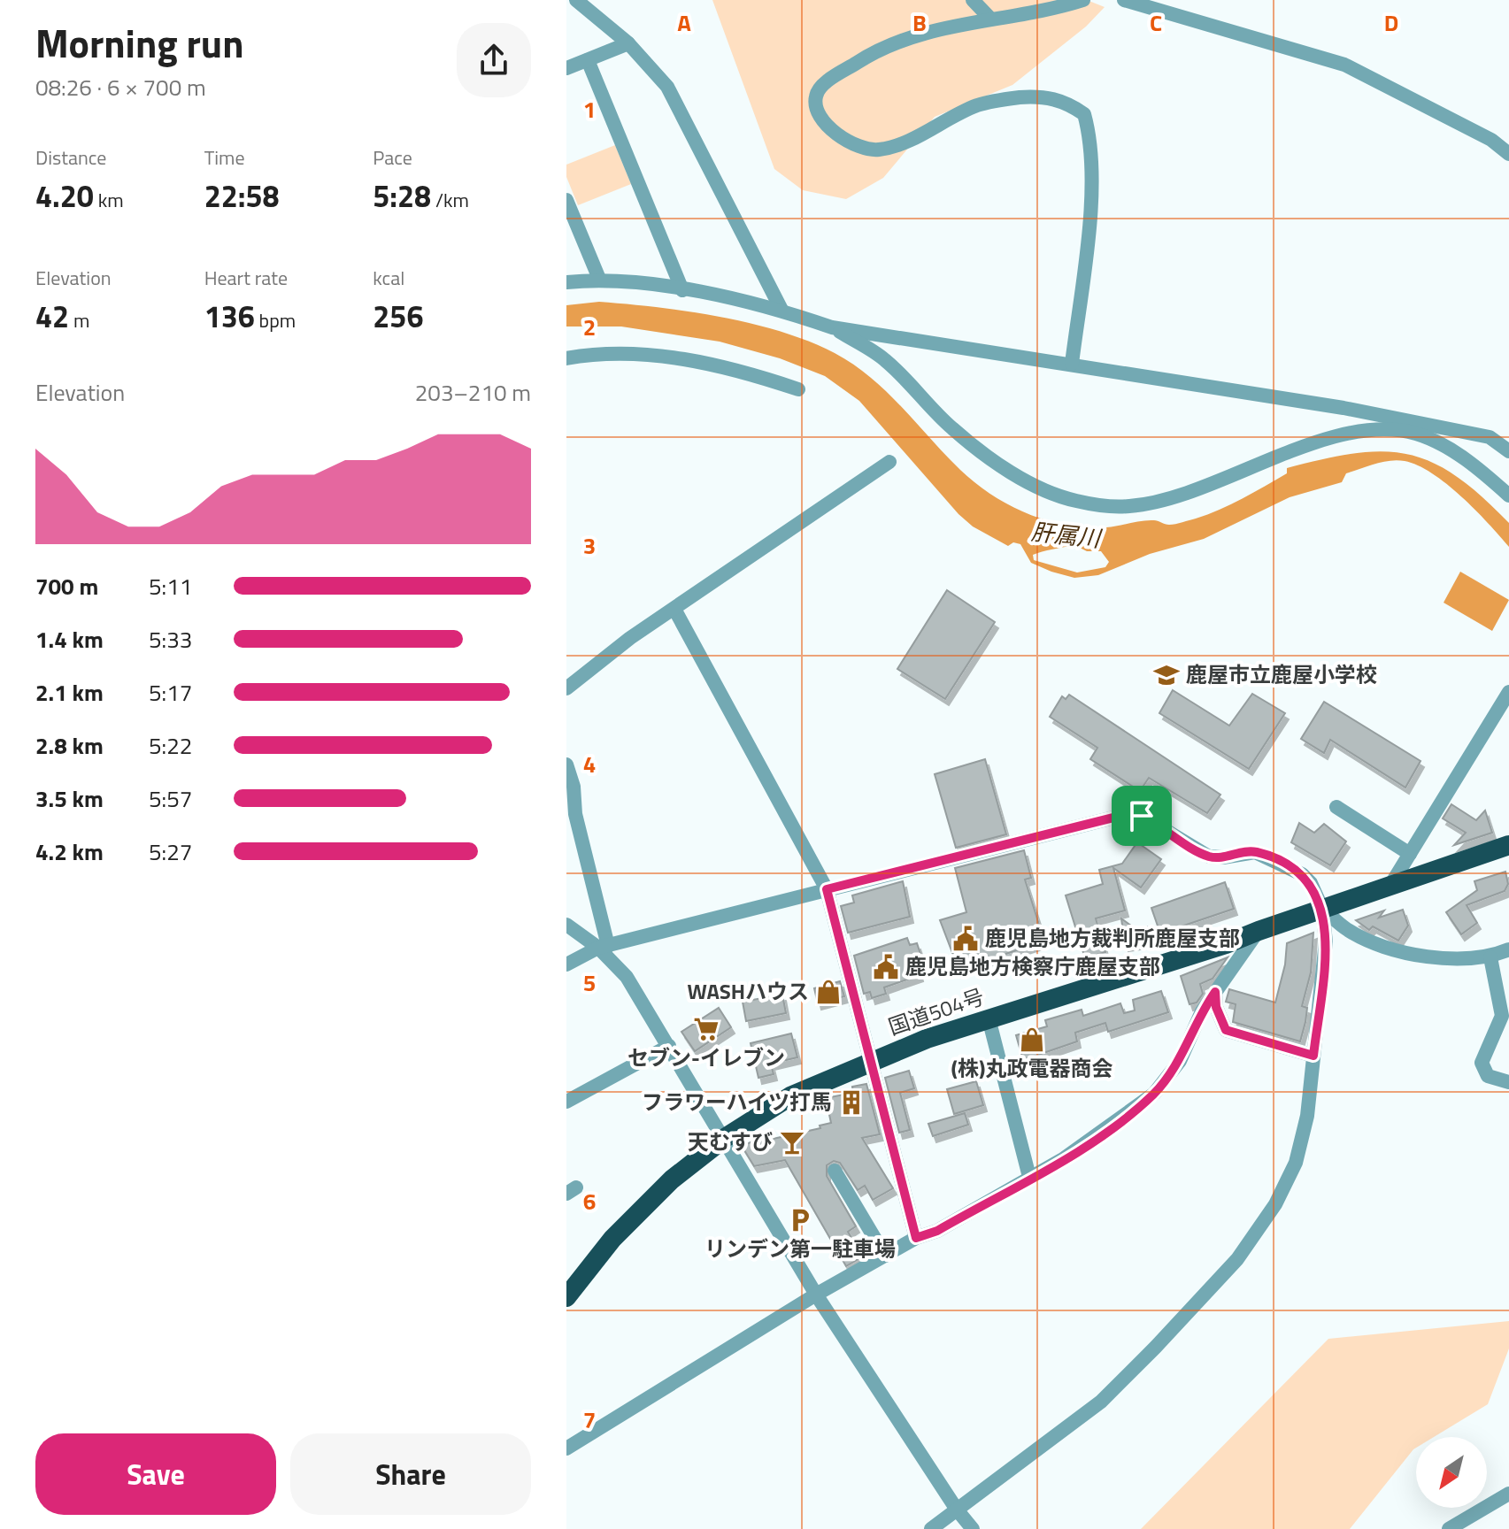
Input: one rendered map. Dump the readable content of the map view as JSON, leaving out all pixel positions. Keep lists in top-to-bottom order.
{
  "streets": {
    "highway": ["国道504号"]
  },
  "water": ["肝属川"],
  "places": {
    "school or university": ["鹿屋市立鹿屋小学校"],
    "public building": ["鹿児島地方裁判所鹿屋支部", "鹿児島地方検察庁鹿屋支部"],
    "shop": ["WASHハウス", "(株)丸政電器商会"],
    "supermarket": ["セブン-イレブン"],
    "building": ["フラワーハイツ打馬"],
    "bar": ["天むすび"],
    "parking": ["リンデン第一駐車場"]
  },
  "north": "bottom left",
  "page": {
    "heading": ["Morning run", "08:26 · 6 × 700 m"],
    "stats": [
      ["Distance", "4.20 km"],
      ["Time", "22:58"],
      ["Pace", "5:28 /km"],
      ["Elevation", "42 m"],
      ["Heart rate", "136 bpm"],
      ["kcal", "256"]
    ],
    "chart": ["Elevation", "203–210 m"],
    "list": [
      {
        "name": "700 m",
        "note": "5:11"
      },
      {
        "name": "1.4 km",
        "note": "5:33"
      },
      {
        "name": "2.1 km",
        "note": "5:17"
      },
      {
        "name": "2.8 km",
        "note": "5:22"
      },
      {
        "name": "3.5 km",
        "note": "5:57"
      },
      {
        "name": "4.2 km",
        "note": "5:27"
      }
    ],
    "buttons": ["Save", "Share"]
  },
  "grid": {
    "columns": [
      "A",
      "B",
      "C",
      "D"
    ],
    "rows": [
      "1",
      "2",
      "3",
      "4",
      "5",
      "6",
      "7"
    ]
  }
}
